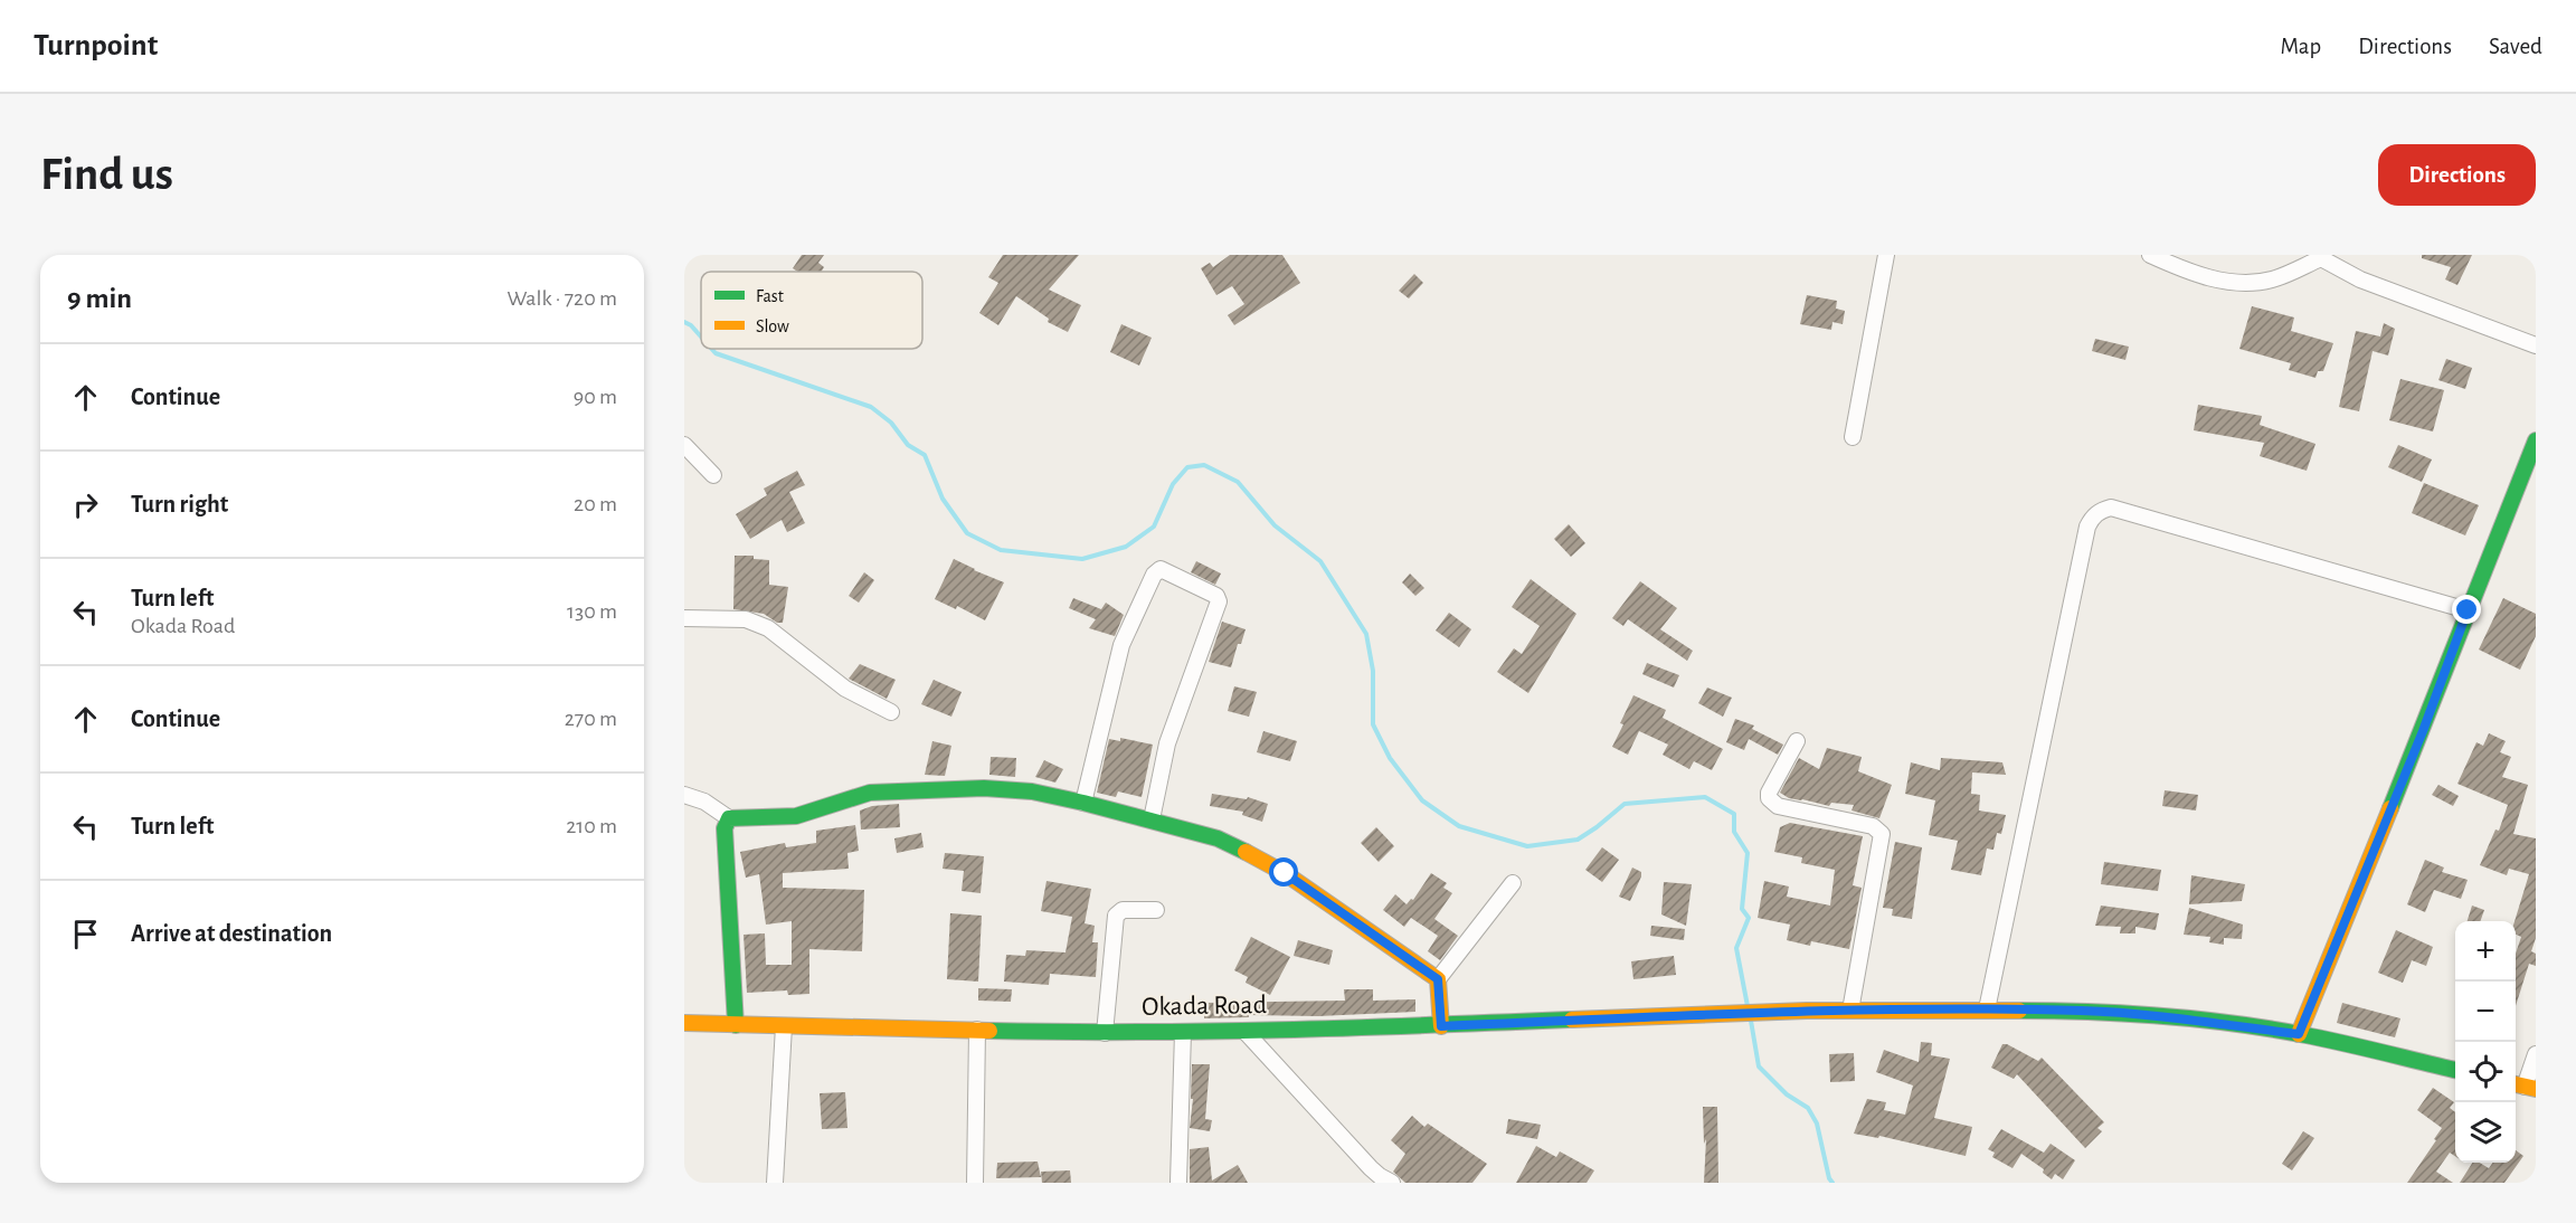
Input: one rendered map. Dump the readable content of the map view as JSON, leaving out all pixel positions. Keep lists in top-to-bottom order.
{
  "streets": {
    "street": ["Okada Road"]
  },
  "legend": ["Fast", "Slow"],
  "page": {
    "header": "Turnpoint",
    "nav": ["Map", "Directions", "Saved"],
    "buttons": "Directions",
    "title": "Find us",
    "heading": ["9 min", "Walk · 720 m"],
    "list": [
      ["Continue", "90 m"],
      ["Turn right", "20 m"],
      ["Turn left", "Okada Road", "130 m"],
      ["Continue", "270 m"],
      ["Turn left", "210 m"],
      "Arrive at destination"
    ],
    "map_buttons": ["+", "−"]
  }
}
